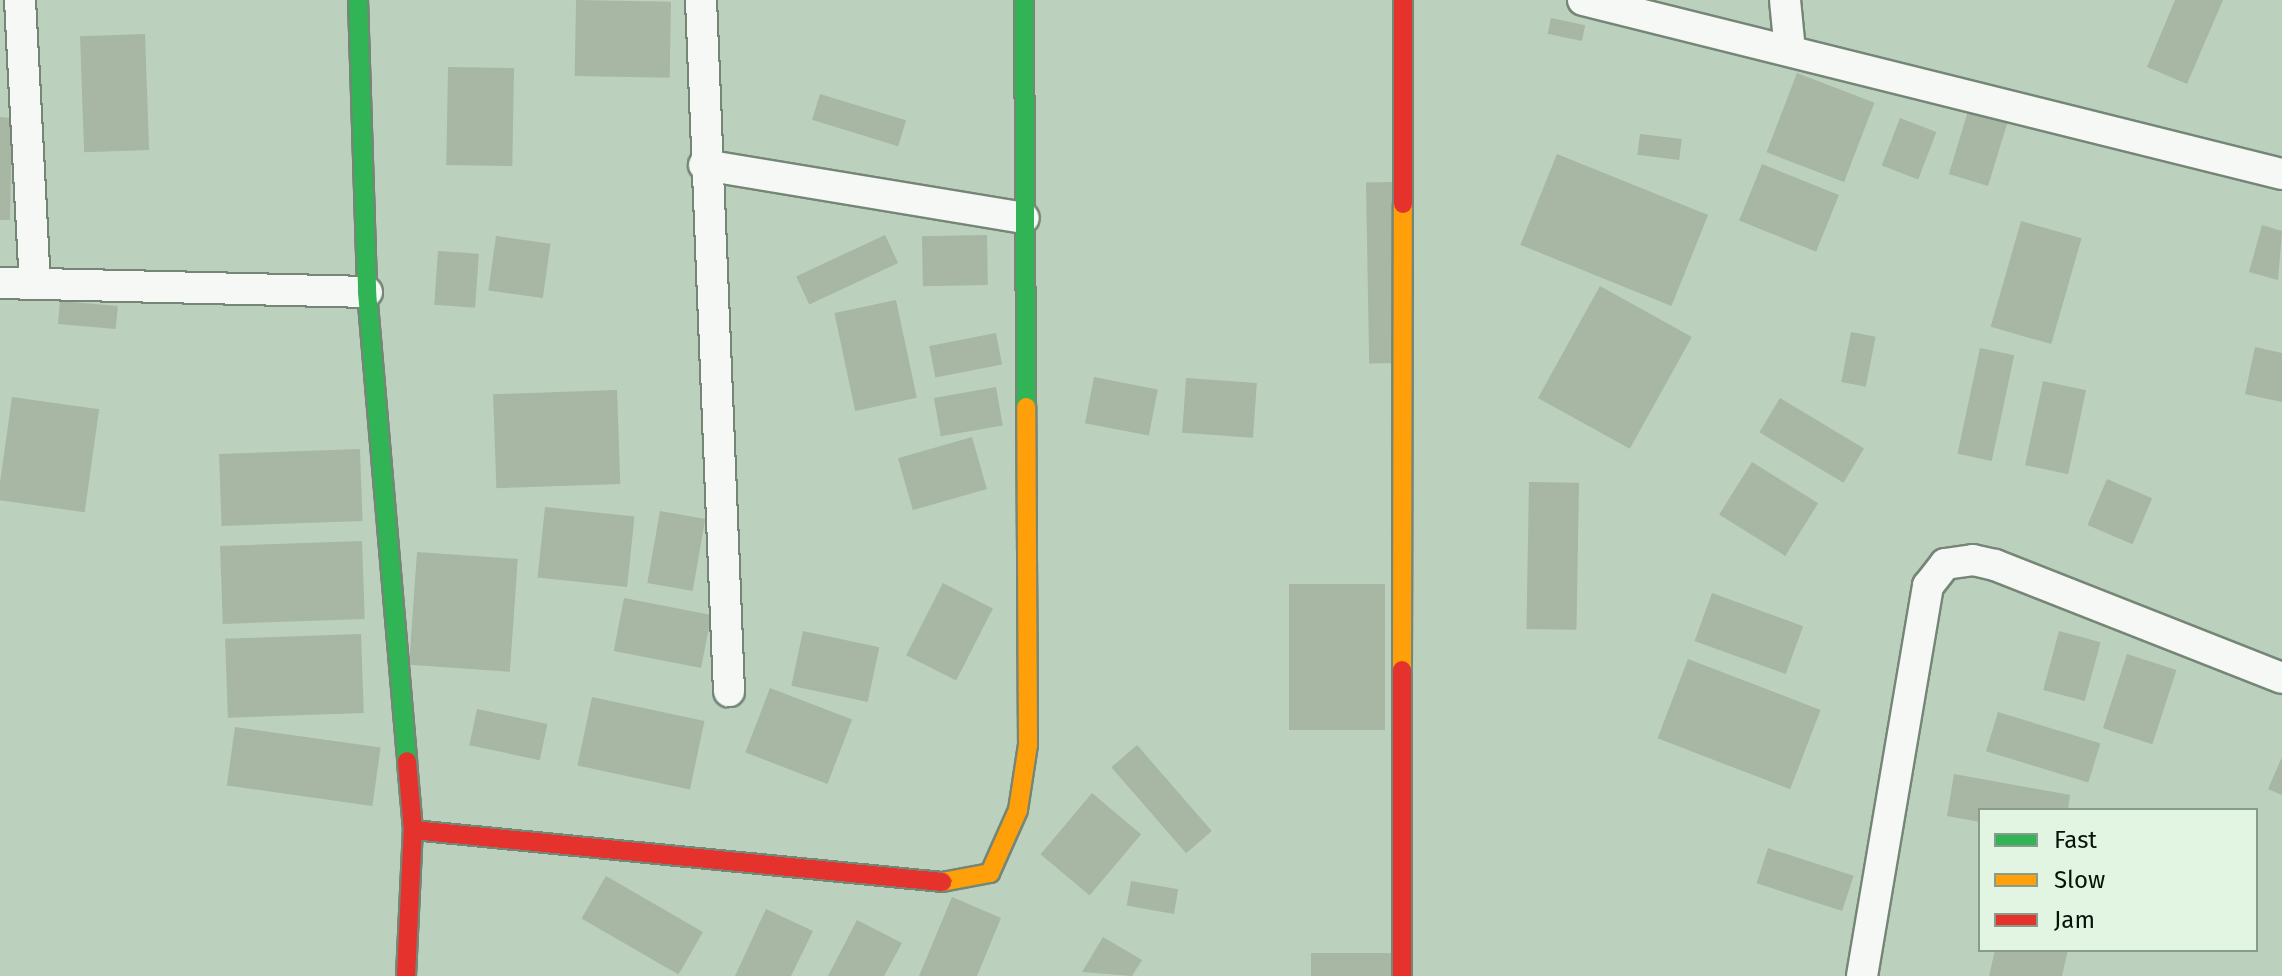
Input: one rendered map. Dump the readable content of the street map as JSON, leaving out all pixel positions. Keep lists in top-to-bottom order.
{
  "legend": ["Fast", "Slow", "Jam"]
}
